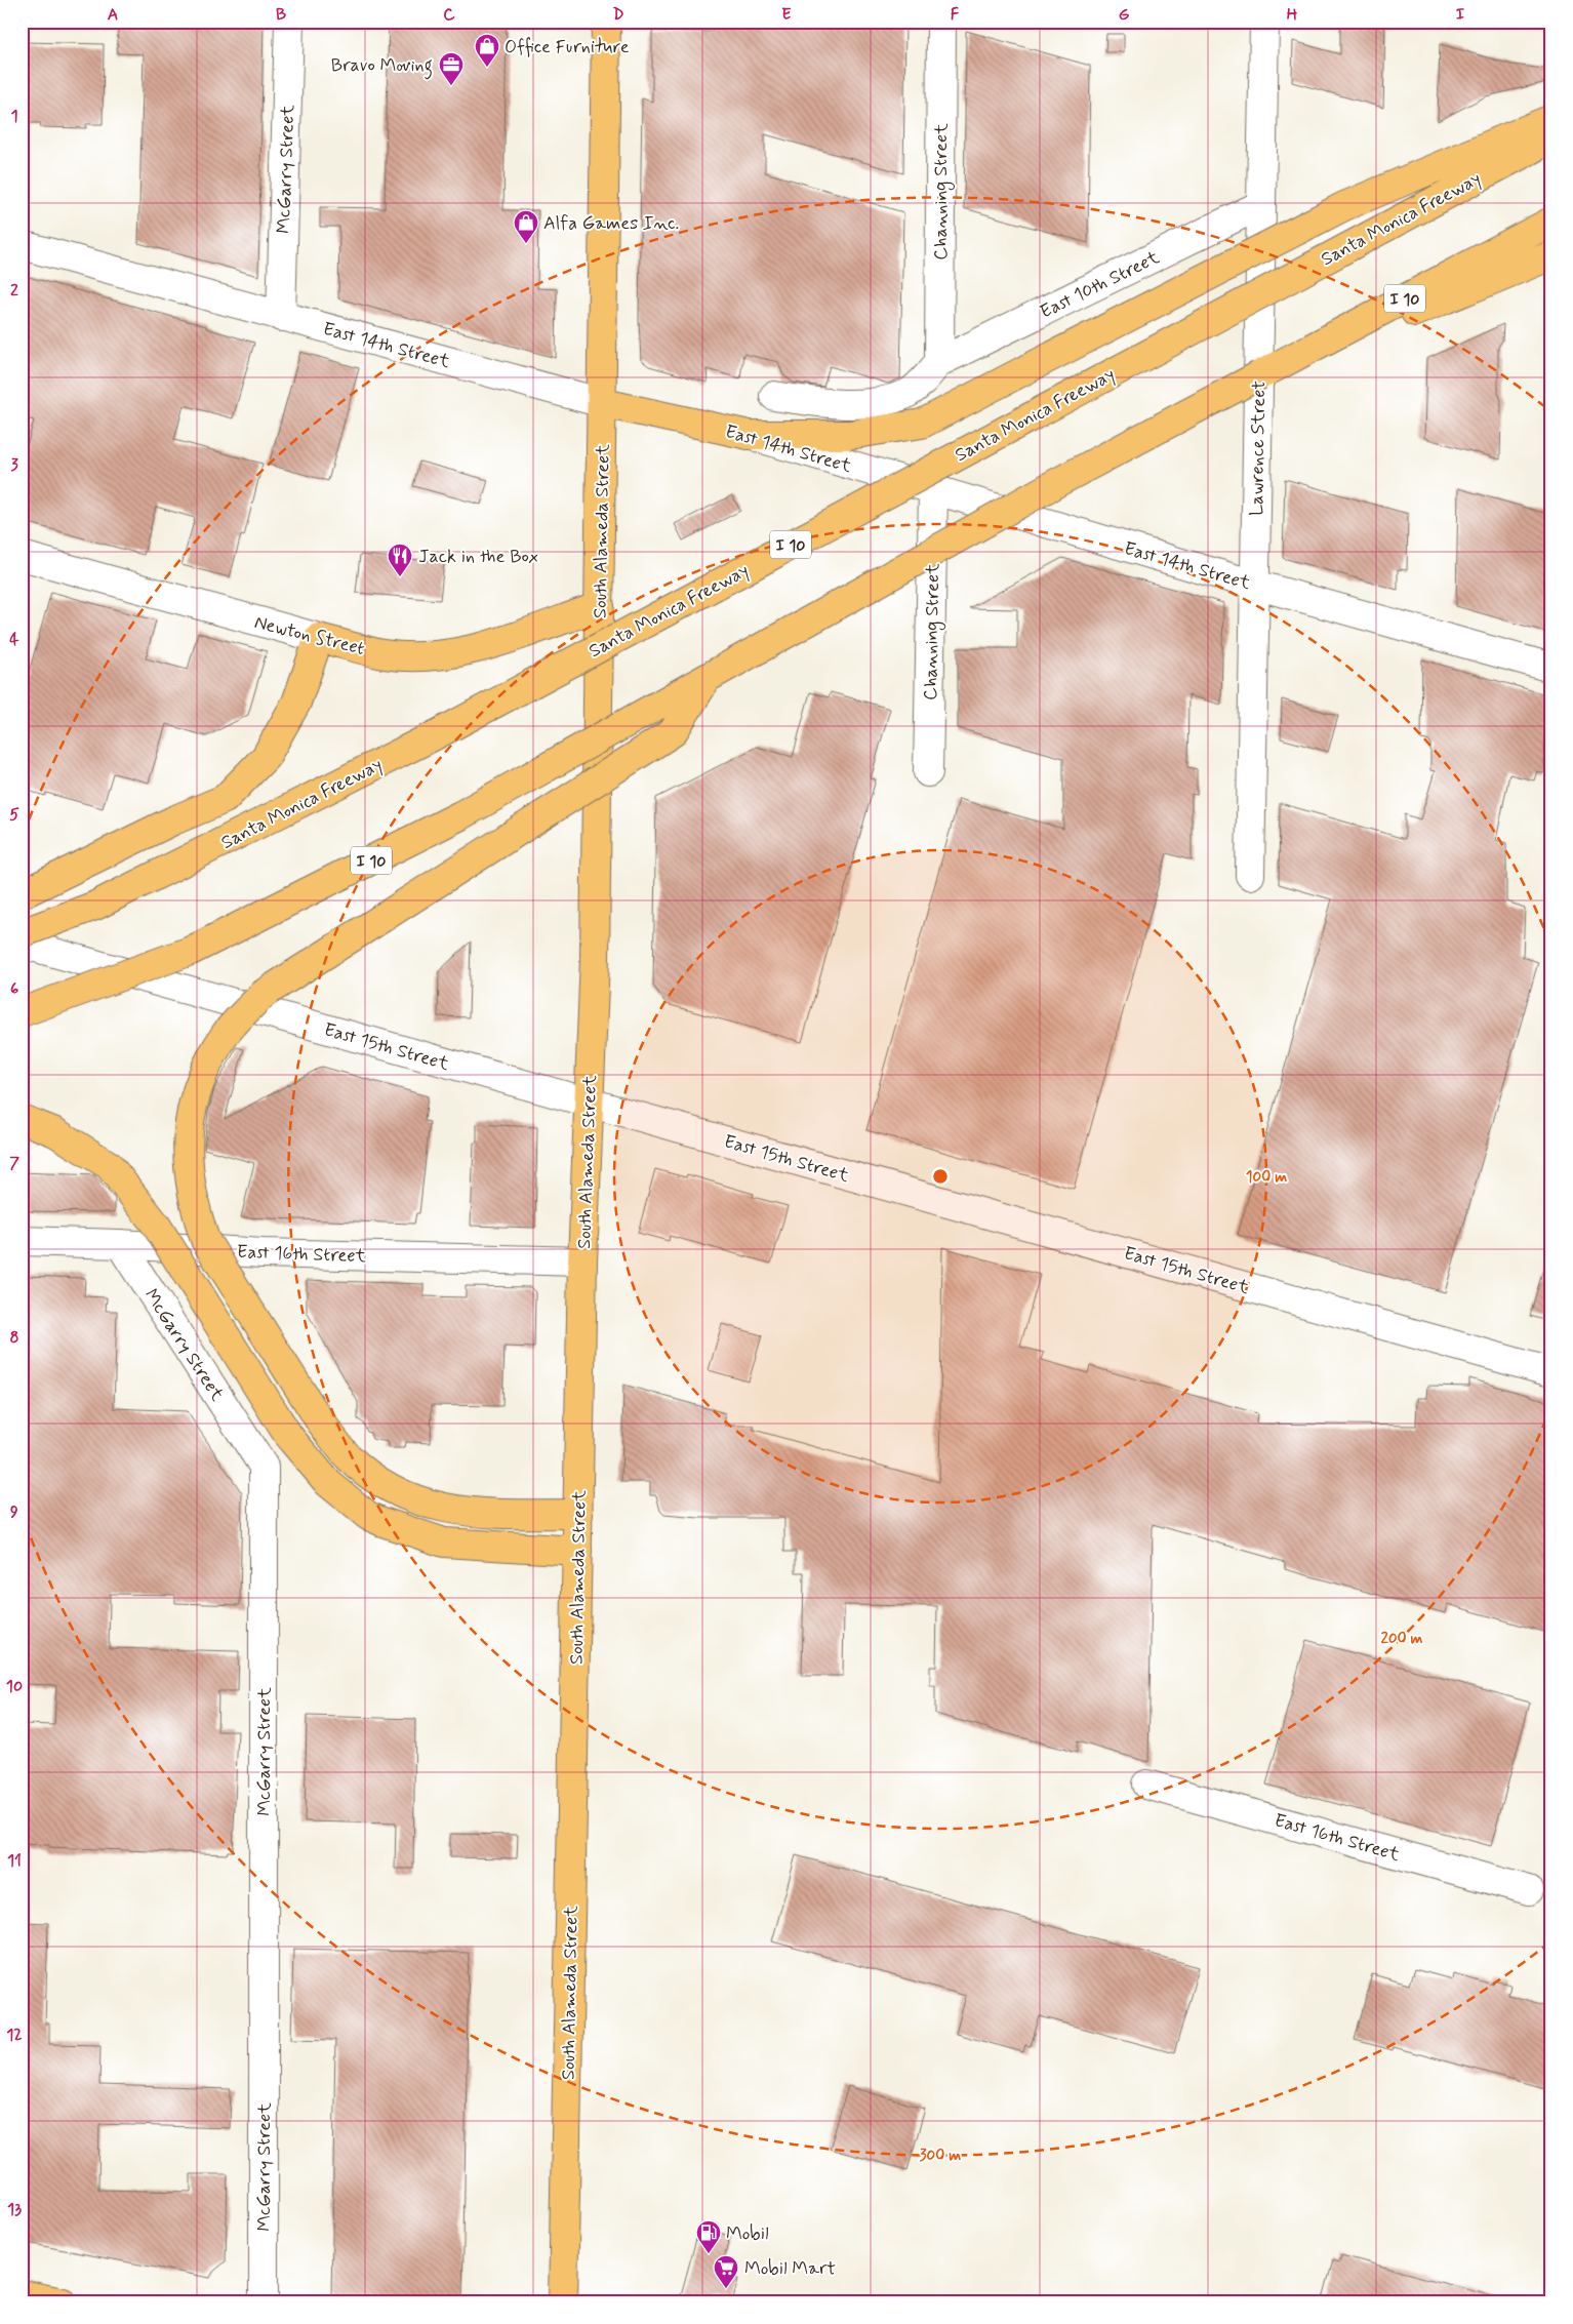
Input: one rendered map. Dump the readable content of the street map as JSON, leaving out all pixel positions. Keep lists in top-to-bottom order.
{
  "streets": {
    "main road": [
      "Santa Monica Freeway",
      "I 10",
      "East 14th Street",
      "South Alameda Street",
      "Newton Street"
    ],
    "street": [
      "McGarry Street",
      "Channing Street",
      "East 10th Street",
      "Lawrence Street",
      "East 15th Street",
      "East 16th Street"
    ]
  },
  "crossings": [
    ["McGarry Street", "East 14th Street"],
    ["McGarry Street", "East 16th Street"],
    ["Channing Street", "East 10th Street"],
    ["Channing Street", "East 14th Street"],
    ["East 10th Street", "Lawrence Street"],
    ["East 14th Street", "Lawrence Street"],
    ["East 14th Street", "South Alameda Street"],
    ["South Alameda Street", "Newton Street"],
    ["South Alameda Street", "East 15th Street"],
    ["South Alameda Street", "East 16th Street"]
  ],
  "places": {
    "shop": ["Office Furniture", "Alfa Games Inc."],
    "office": ["Bravo Moving"],
    "restaurant": ["Jack in the Box"],
    "fuel station": ["Mobil"],
    "supermarket": ["Mobil Mart"]
  },
  "grid": {
    "columns": [
      "A",
      "B",
      "C",
      "D",
      "E",
      "F",
      "G",
      "H",
      "I"
    ],
    "rows": [
      "1",
      "2",
      "3",
      "4",
      "5",
      "6",
      "7",
      "8",
      "9",
      "10",
      "11",
      "12",
      "13"
    ]
  },
  "rings": ["100 m", "200 m", "300 m"]
}
